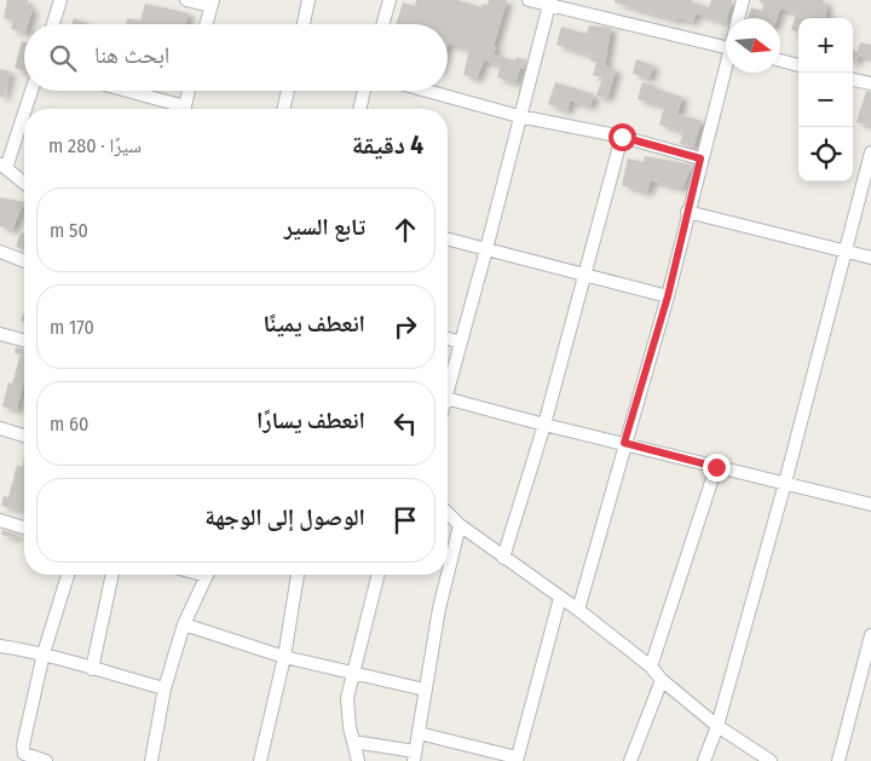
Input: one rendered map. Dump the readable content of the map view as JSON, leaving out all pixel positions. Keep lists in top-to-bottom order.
{
  "north": "right",
  "page": {
    "map_buttons": ["+", "−"],
    "search": "ابحث هنا",
    "heading": ["4 دقيقة", "سيرًا · 280 m"],
    "list": [
      ["تابع السير", "50 m"],
      ["انعطف يمينًا", "170 m"],
      ["انعطف يسارًا", "60 m"],
      "الوصول إلى الوجهة"
    ]
  }
}
